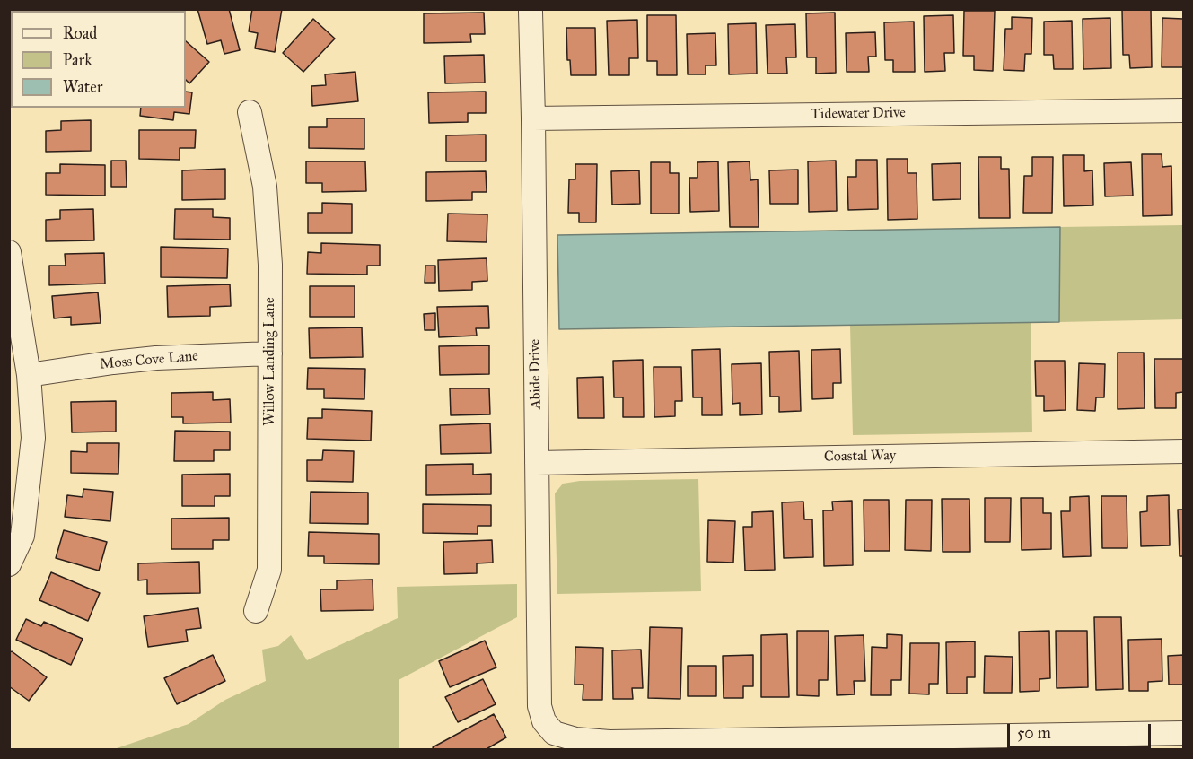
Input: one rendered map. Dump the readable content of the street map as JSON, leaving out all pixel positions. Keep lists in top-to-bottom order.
{
  "streets": {
    "street": [
      "Tidewater Drive",
      "Moss Cove Lane",
      "Willow Landing Lane",
      "Abide Drive",
      "Coastal Way"
    ]
  },
  "crossings": [
    ["Tidewater Drive", "Abide Drive"],
    ["Moss Cove Lane", "Willow Landing Lane"],
    ["Abide Drive", "Coastal Way"]
  ],
  "legend": ["Road", "Park", "Water"],
  "scale_bar": "50 m"
}
